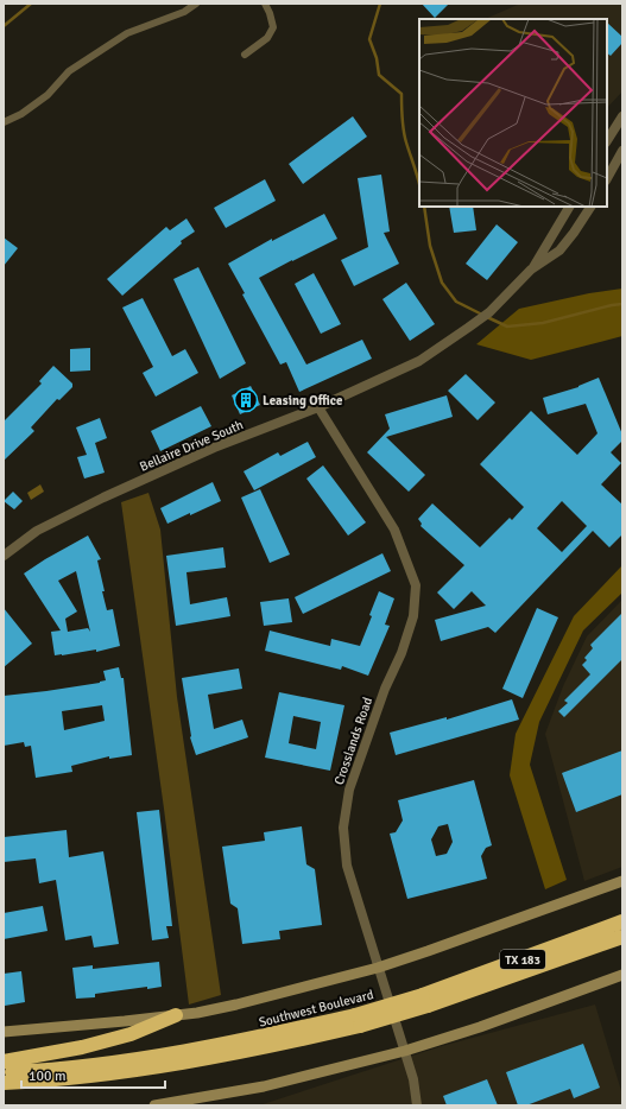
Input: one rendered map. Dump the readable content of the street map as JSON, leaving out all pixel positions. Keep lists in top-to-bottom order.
{
  "streets": {
    "highway": ["TX 183", "Southwest Boulevard"],
    "street": ["Bellaire Drive South", "Crosslands Road"]
  },
  "crossings": [
    ["Bellaire Drive South", "Crosslands Road"],
    ["Crosslands Road", "Southwest Boulevard"]
  ],
  "places": {
    "building": ["Leasing Office"]
  },
  "scale_bar": "100 m"
}
